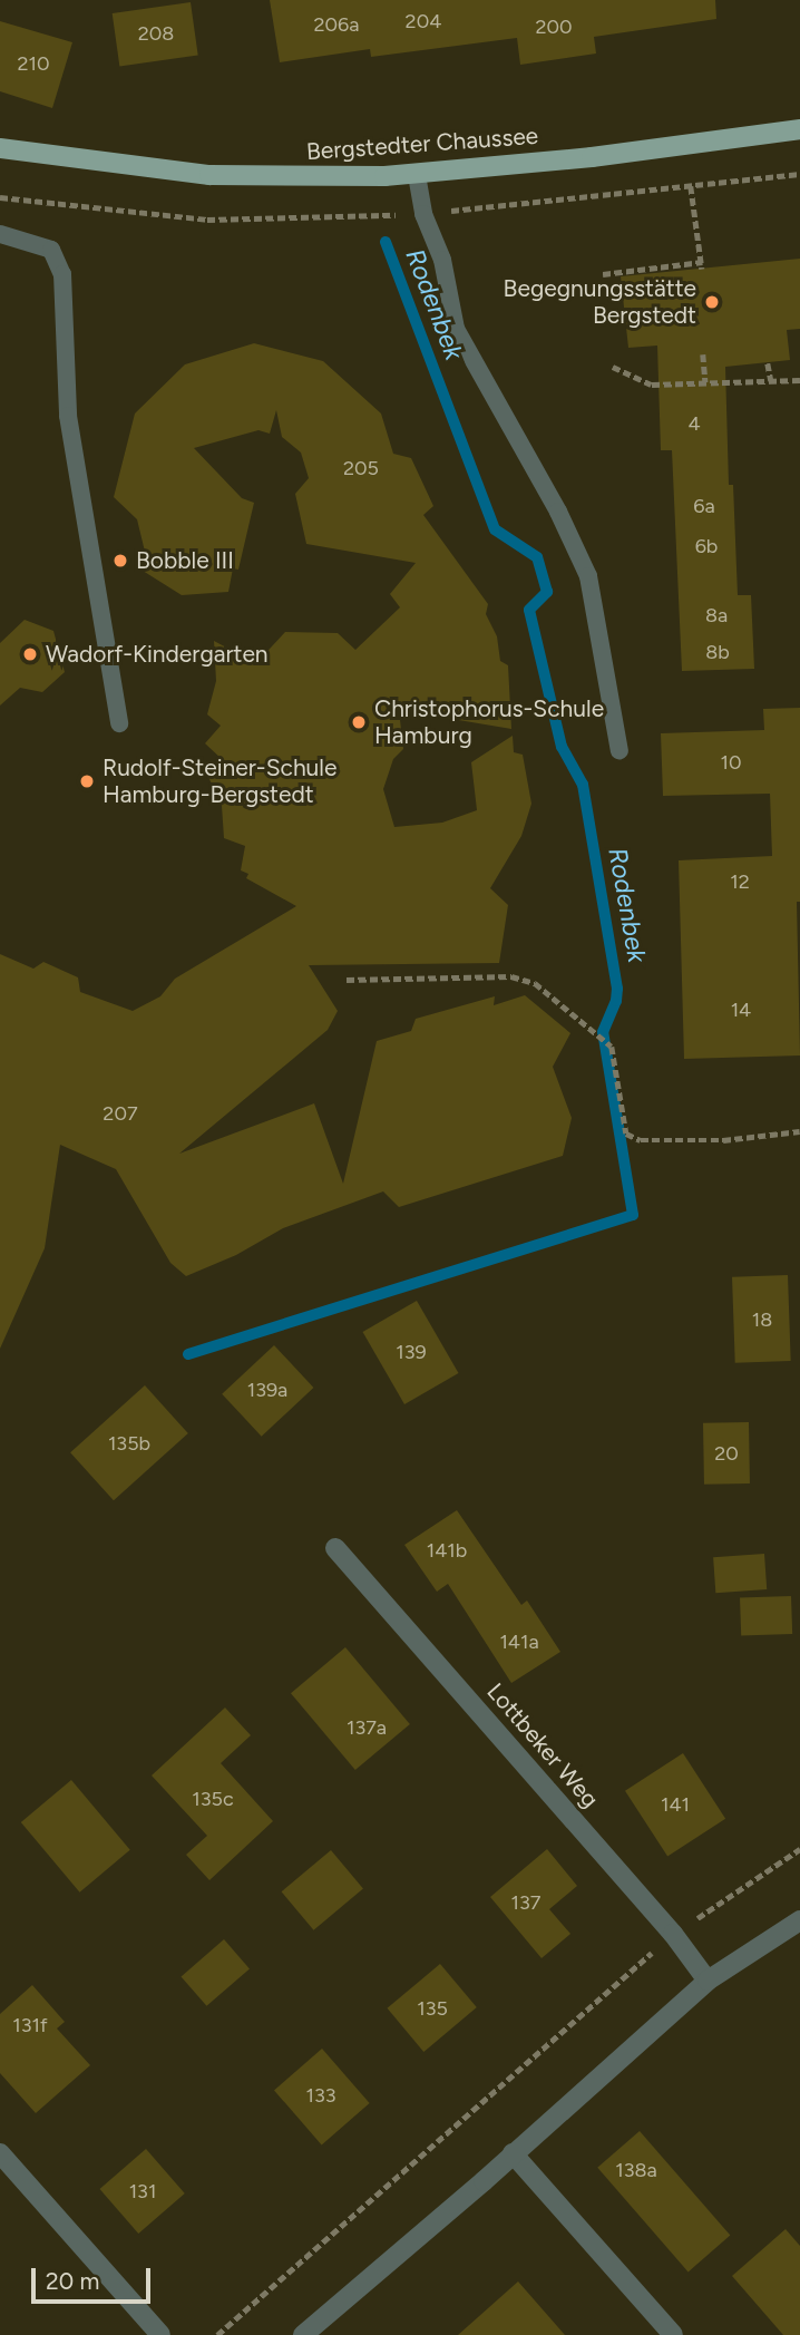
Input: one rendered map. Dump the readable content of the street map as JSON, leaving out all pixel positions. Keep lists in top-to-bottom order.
{
  "streets": {
    "main road": ["Bergstedter Chaussee"],
    "street": ["Lottbeker Weg"]
  },
  "water": ["Rodenbek"],
  "places": [
    "Begegnungsstätte Bergstedt",
    "Bobble III",
    "Wadorf-Kindergarten",
    "Christophorus-Schule Hamburg",
    "Rudolf-Steiner-Schule Hamburg-Bergstedt"
  ],
  "house_numbers": [
    "204",
    "206a",
    "200",
    "208",
    "210",
    "4",
    "205",
    "6a",
    "6b",
    "8a",
    "8b",
    "10",
    "12",
    "14",
    "207",
    "18",
    "139",
    "139a",
    "135b",
    "20",
    "141b",
    "141a",
    "137a",
    "135c",
    "141",
    "137",
    "135",
    "131f",
    "133",
    "138a",
    "131"
  ],
  "scale_bar": "20 m"
}
